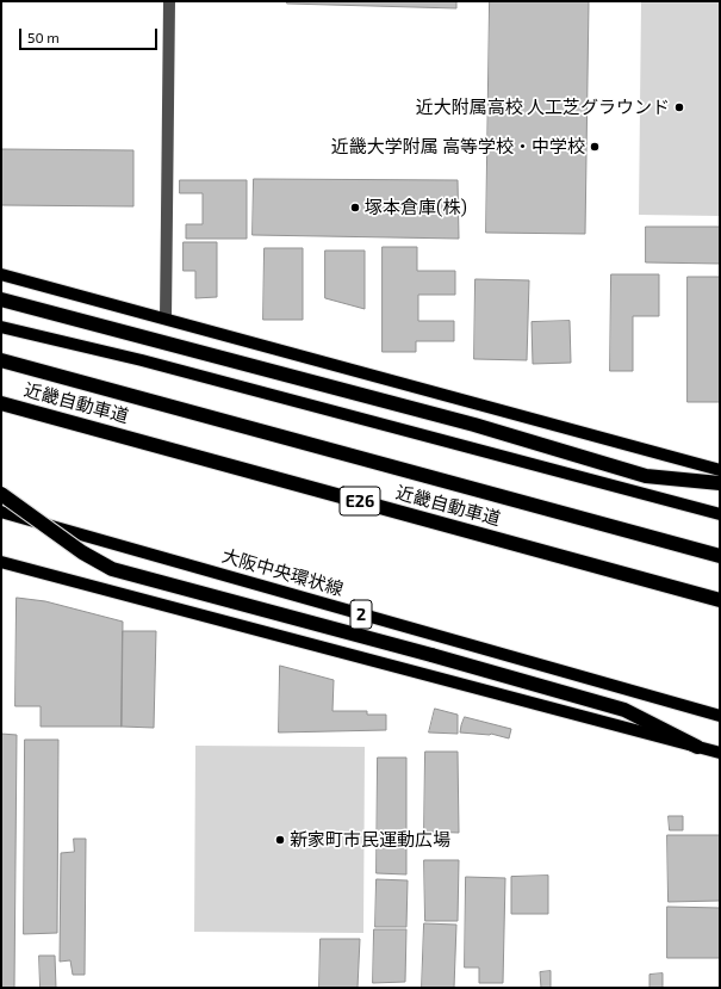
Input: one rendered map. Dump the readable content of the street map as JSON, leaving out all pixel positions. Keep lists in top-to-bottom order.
{
  "streets": {
    "highway": ["近畿自動車道", "E26"],
    "main road": ["大阪中央環状線", "2"]
  },
  "places": [
    "近大附属高校 人工芝グラウンド",
    "近畿大学附属 高等学校・中学校",
    "塚本倉庫(株)",
    "新家町市民運動広場"
  ],
  "scale_bar": "50 m"
}
